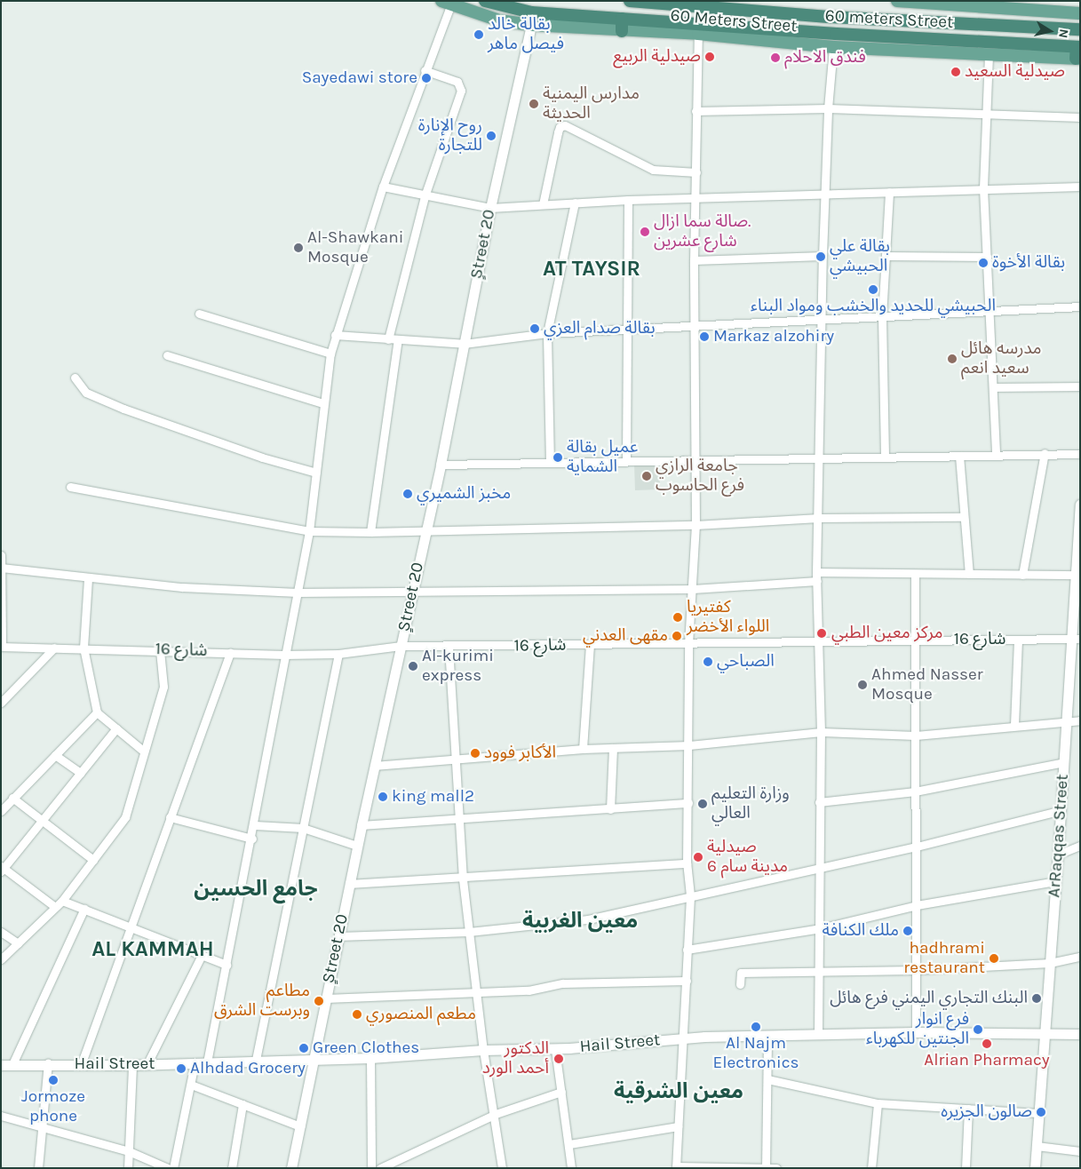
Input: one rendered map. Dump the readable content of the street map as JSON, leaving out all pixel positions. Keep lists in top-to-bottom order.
{
  "streets": {
    "highway": ["60 meters Street"],
    "main road": ["60 Meters Street"],
    "street": [
      "ٍStreet 20",
      "شارع 16",
      "ArRaqqas Street",
      "Hail Street"
    ]
  },
  "crossings": [
    ["60 meters Street", "60 Meters Street"],
    ["60 Meters Street", "ٍStreet 20"],
    ["ٍStreet 20", "شارع 16"],
    ["ٍStreet 20", "Hail Street"],
    ["شارع 16", "ArRaqqas Street"],
    ["ArRaqqas Street", "Hail Street"]
  ],
  "districts": [
    "AT TAYSIR",
    "جامع الحسين",
    "معين الغربية",
    "AL KAMMAH",
    "معين الشرقية"
  ],
  "places": [
    "بقالة خالد فيصل ماهر",
    "صيدلية الربيع",
    "فندق الاحلام",
    "صيدلية السعيد",
    "Sayedawi store",
    "مدارس اليمنية الحديثة",
    "روح الإنارة للتجارة",
    "صالة سما ازال. شارع عشرين",
    "Al-Shawkani Mosque",
    "بقالة علي الحبيشي",
    "بقالة الأخوة",
    "الحبيشي للحديد والخشب ومواد البناء",
    "بقالة صدام العزي",
    "Markaz alzohiry",
    "مدرسه هائل سعيد انعم",
    "عميل بقالة الشماية",
    "جامعة الرازي فرع الحاسوب",
    "مخبز الشميري",
    "كفتيريا اللواء الأخضر",
    "مركز معين الطبي",
    "مقهى العدني",
    "الصباحي",
    "Al-kurimi express",
    "Ahmed Nasser Mosque",
    "الأكابر فوود",
    "king mall2",
    "وزارة التعليم العالي",
    "صيدلية مدينة سام 6",
    "ملك الكنافة",
    "hadhrami restaurant",
    "البنك التجاري اليمني فرع هائل",
    "مطاعم وبرست الشرق",
    "مطعم المنصوري",
    "Al Najm Electronics",
    "فرع انوار الجنتين للكهرباء",
    "Alrian Pharmacy",
    "Green Clothes",
    "الدكتور أحمد الورد",
    "Alhdad Grocery",
    "Jormoze phone",
    "صالون الجزيره"
  ],
  "north": "right"
}
